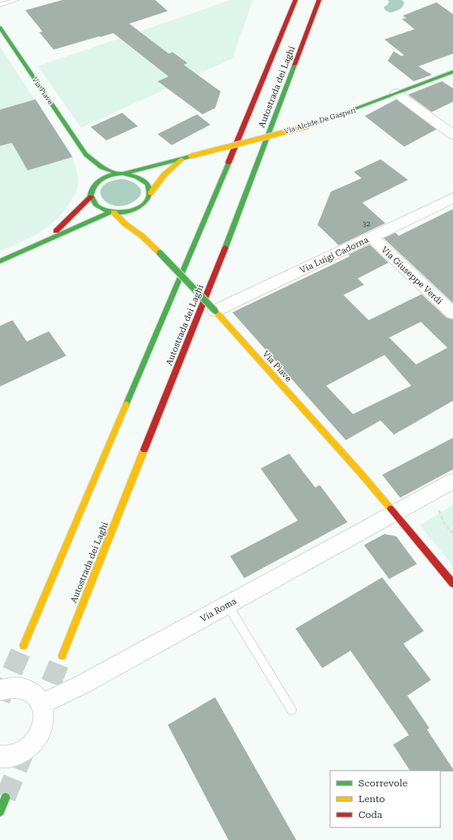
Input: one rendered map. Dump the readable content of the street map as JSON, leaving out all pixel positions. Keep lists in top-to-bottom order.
{
  "streets": {
    "main road": ["Autostrada dei Laghi", "Via Piave", "Via Alcide De Gasperi"],
    "street": ["Via Luigi Cadorna", "Via Giuseppe Verdi", "Via Roma"]
  },
  "crossings": [
    ["Via Piave", "Via Alcide De Gasperi"],
    ["Via Piave", "Via Luigi Cadorna"],
    ["Via Piave", "Via Roma"],
    ["Via Luigi Cadorna", "Via Giuseppe Verdi"]
  ],
  "house_numbers": ["32"],
  "legend": ["Scorrevole", "Lento", "Coda"]
}
